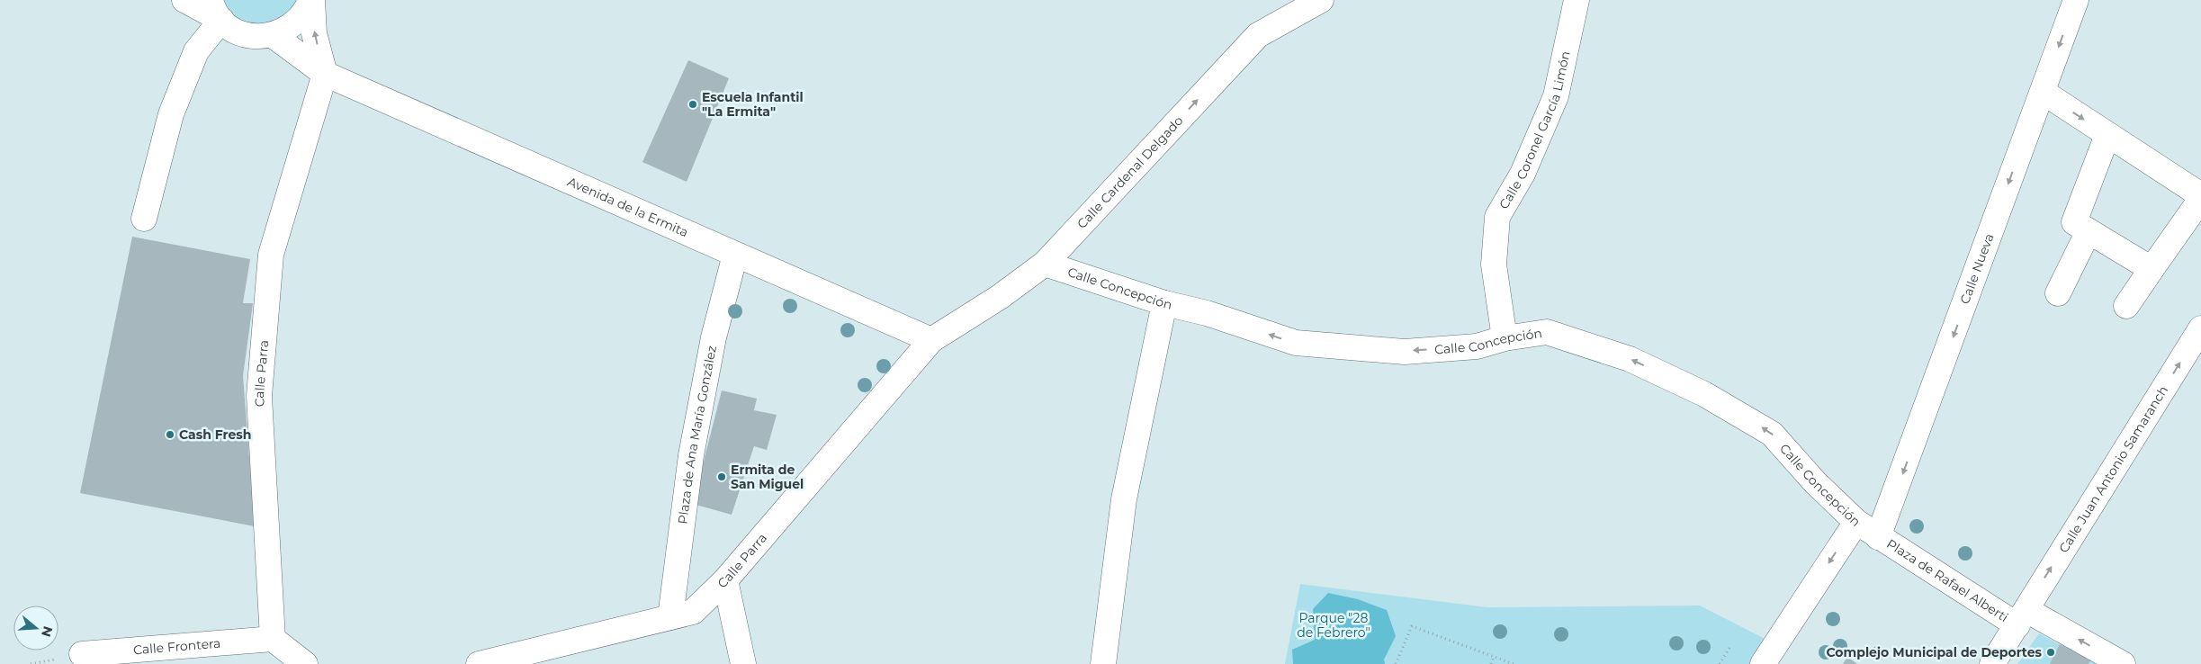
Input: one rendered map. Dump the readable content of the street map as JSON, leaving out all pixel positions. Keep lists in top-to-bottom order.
{
  "streets": {
    "street": [
      "Calle Coronel García Limón",
      "Calle Cardenal Delgado",
      "Avenida de la Ermita",
      "Calle Nueva",
      "Calle Concepción",
      "Calle Parra",
      "Plaza de Ana María González",
      "Calle Juan Antonio Samaranch",
      "Plaza de Rafael Alberti",
      "Calle Frontera"
    ]
  },
  "crossings": [
    ["Calle Coronel García Limón", "Calle Concepción"],
    ["Calle Cardenal Delgado", "Avenida de la Ermita"],
    ["Calle Cardenal Delgado", "Calle Concepción"],
    ["Calle Cardenal Delgado", "Calle Parra"],
    ["Avenida de la Ermita", "Calle Parra"],
    ["Avenida de la Ermita", "Plaza de Ana María González"],
    ["Calle Nueva", "Calle Concepción"],
    ["Calle Nueva", "Plaza de Rafael Alberti"],
    ["Calle Concepción", "Plaza de Rafael Alberti"],
    ["Calle Parra", "Plaza de Ana María González"],
    ["Calle Parra", "Calle Frontera"],
    ["Calle Juan Antonio Samaranch", "Plaza de Rafael Alberti"]
  ],
  "one_way": [
    "Calle Cardenal Delgado",
    "Calle Concepción",
    "Calle Juan Antonio Samaranch",
    "Plaza de Rafael Alberti"
  ],
  "parks": ["Parque \"28 de Febrero\""],
  "places": [
    "Escuela Infantil \"La Ermita\"",
    "Cash Fresh",
    "Ermita de San Miguel",
    "Complejo Municipal de Deportes"
  ],
  "north": "right"
}
